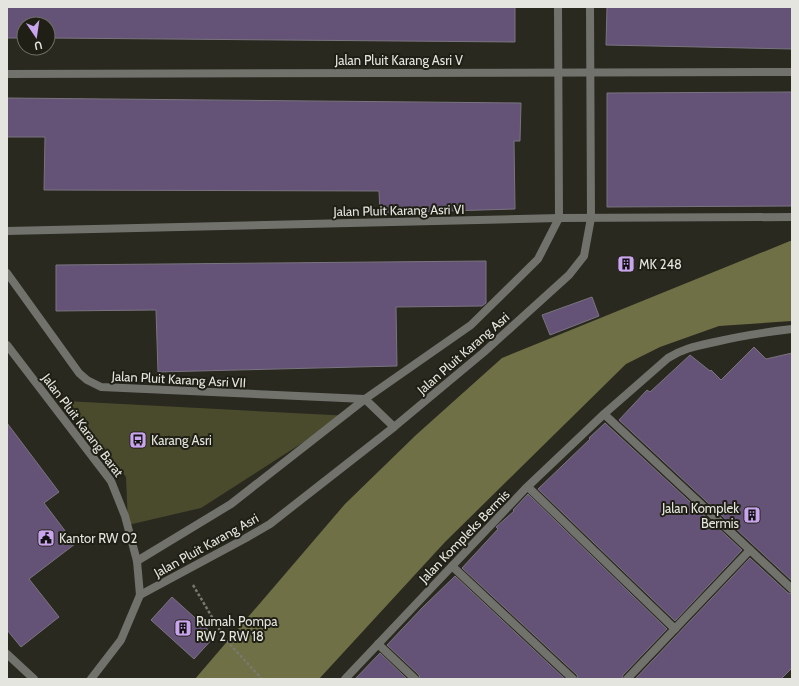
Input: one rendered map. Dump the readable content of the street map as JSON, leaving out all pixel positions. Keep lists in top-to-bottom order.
{
  "streets": {
    "street": [
      "Jalan Pluit Karang Asri V",
      "Jalan Pluit Karang Asri VI",
      "Jalan Pluit Karang Asri",
      "Jalan Pluit Karang Asri VII",
      "Jalan Pluit Karang Barat",
      "Jalan Kompleks Bermis"
    ]
  },
  "crossings": [
    ["Jalan Pluit Karang Asri V", "Jalan Pluit Karang Asri"],
    ["Jalan Pluit Karang Asri VI", "Jalan Pluit Karang Asri"],
    ["Jalan Pluit Karang Asri", "Jalan Pluit Karang Asri VII"],
    ["Jalan Pluit Karang Asri", "Jalan Pluit Karang Barat"]
  ],
  "places": {
    "building": ["MK 248", "Jalan Komplek Bermis", "Rumah Pompa RW 2 RW 18"],
    "bus stop": ["Karang Asri"],
    "public building": ["Kantor RW 02"]
  },
  "north": "bottom"
}
